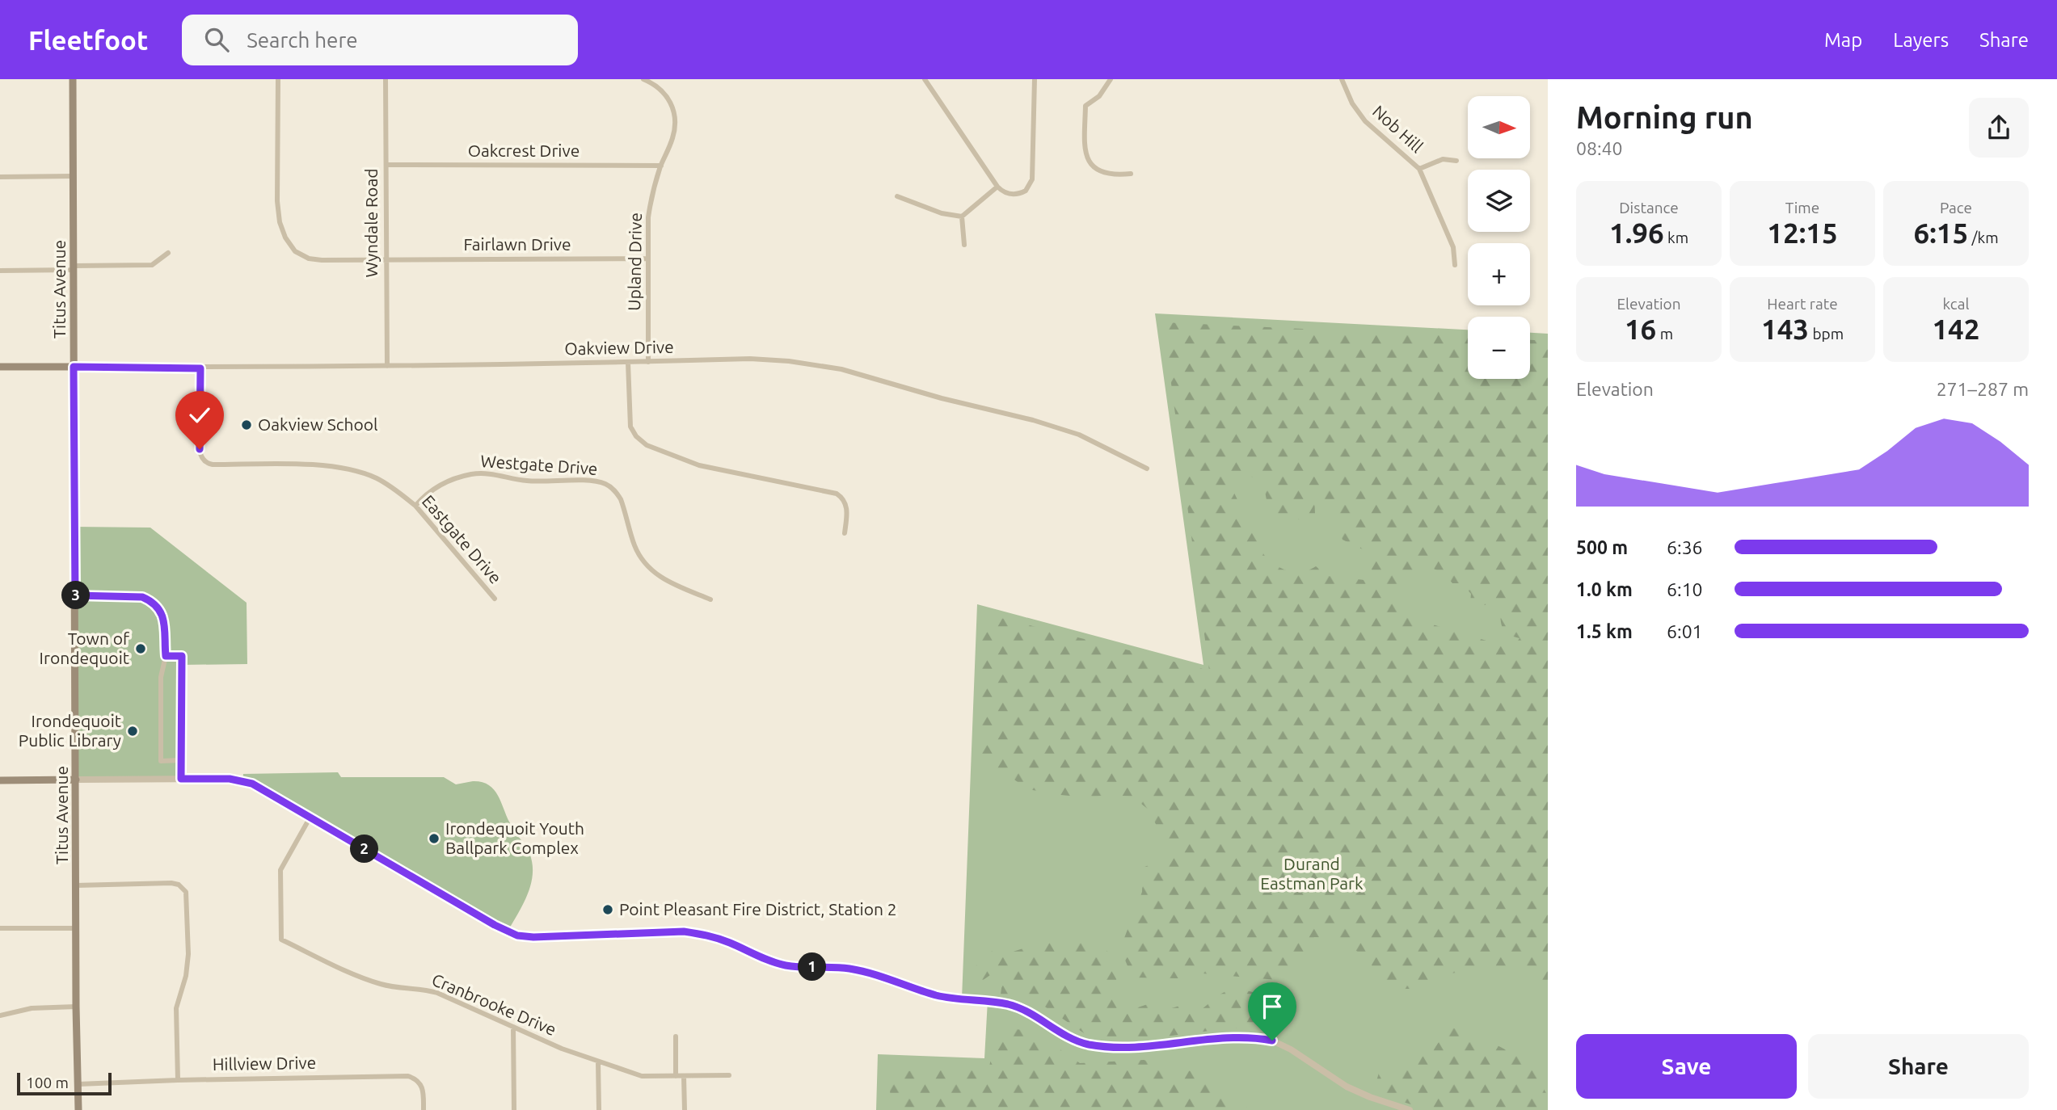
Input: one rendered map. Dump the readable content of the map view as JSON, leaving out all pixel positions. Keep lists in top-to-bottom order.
{
  "streets": {
    "main road": ["Titus Avenue"],
    "street": [
      "Nob Hill",
      "Oakcrest Drive",
      "Wyndale Road",
      "Fairlawn Drive",
      "Upland Drive",
      "Oakview Drive",
      "Westgate Drive",
      "Eastgate Drive",
      "Cranbrooke Drive",
      "Hillview Drive"
    ]
  },
  "crossings": [
    ["Oakcrest Drive", "Wyndale Road"],
    ["Oakcrest Drive", "Upland Drive"],
    ["Wyndale Road", "Fairlawn Drive"],
    ["Wyndale Road", "Oakview Drive"],
    ["Fairlawn Drive", "Upland Drive"],
    ["Upland Drive", "Oakview Drive"],
    ["Titus Avenue", "Oakview Drive"],
    ["Titus Avenue", "Hillview Drive"],
    ["Oakview Drive", "Eastgate Drive"],
    ["Westgate Drive", "Eastgate Drive"]
  ],
  "parks": ["Durand Eastman Park"],
  "places": [
    "Oakview School",
    "Town of Irondequoit",
    "Irondequoit Public Library",
    "Irondequoit Youth Ballpark Complex",
    "Point Pleasant Fire District, Station 2"
  ],
  "scale_bar": "100 m",
  "north": "right",
  "page": {
    "header": "Fleetfoot",
    "search": "Search here",
    "nav": ["Map", "Layers", "Share"],
    "heading": ["Morning run", "08:40"],
    "map_buttons": ["+", "−"],
    "stats": [
      ["Distance", "1.96 km"],
      ["Time", "12:15"],
      ["Pace", "6:15 /km"],
      ["Elevation", "16 m"],
      ["Heart rate", "143 bpm"],
      ["kcal", "142"]
    ],
    "chart": ["Elevation", "271–287 m"],
    "list": [
      {
        "name": "500 m",
        "note": "6:36"
      },
      {
        "name": "1.0 km",
        "note": "6:10"
      },
      {
        "name": "1.5 km",
        "note": "6:01"
      }
    ],
    "pins": ["3", "2", "1"],
    "buttons": ["Save", "Share"],
    "scale": "100 m"
  }
}
